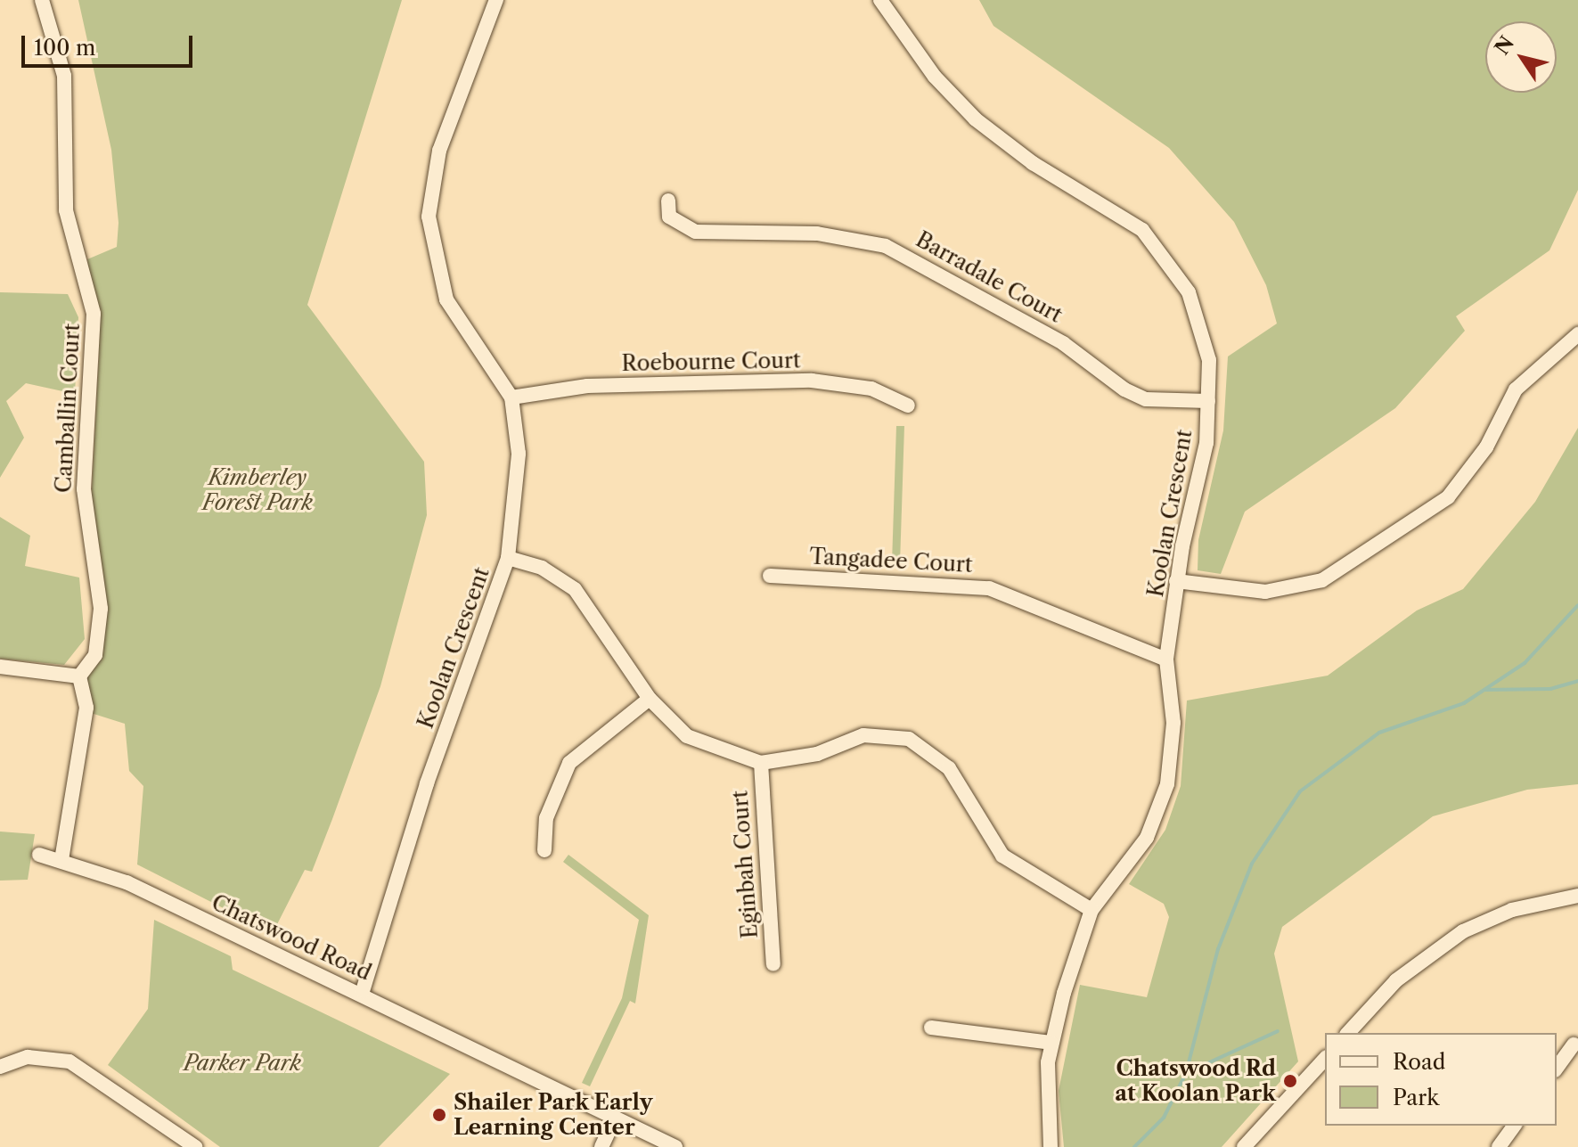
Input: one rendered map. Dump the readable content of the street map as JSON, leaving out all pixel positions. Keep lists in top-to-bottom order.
{
  "streets": {
    "street": [
      "Barradale Court",
      "Roebourne Court",
      "Camballin Court",
      "Koolan Crescent",
      "Tangadee Court",
      "Eginbah Court",
      "Chatswood Road"
    ]
  },
  "crossings": [
    ["Barradale Court", "Koolan Crescent"],
    ["Roebourne Court", "Koolan Crescent"],
    ["Koolan Crescent", "Tangadee Court"],
    ["Koolan Crescent", "Chatswood Road"]
  ],
  "parks": ["Kimberley Forest Park", "Parker Park"],
  "places": ["Chatswood Rd at Koolan Park", "Shailer Park Early Learning Center"],
  "legend": ["Road", "Park"],
  "scale_bar": "100 m",
  "north": "top left"
}
